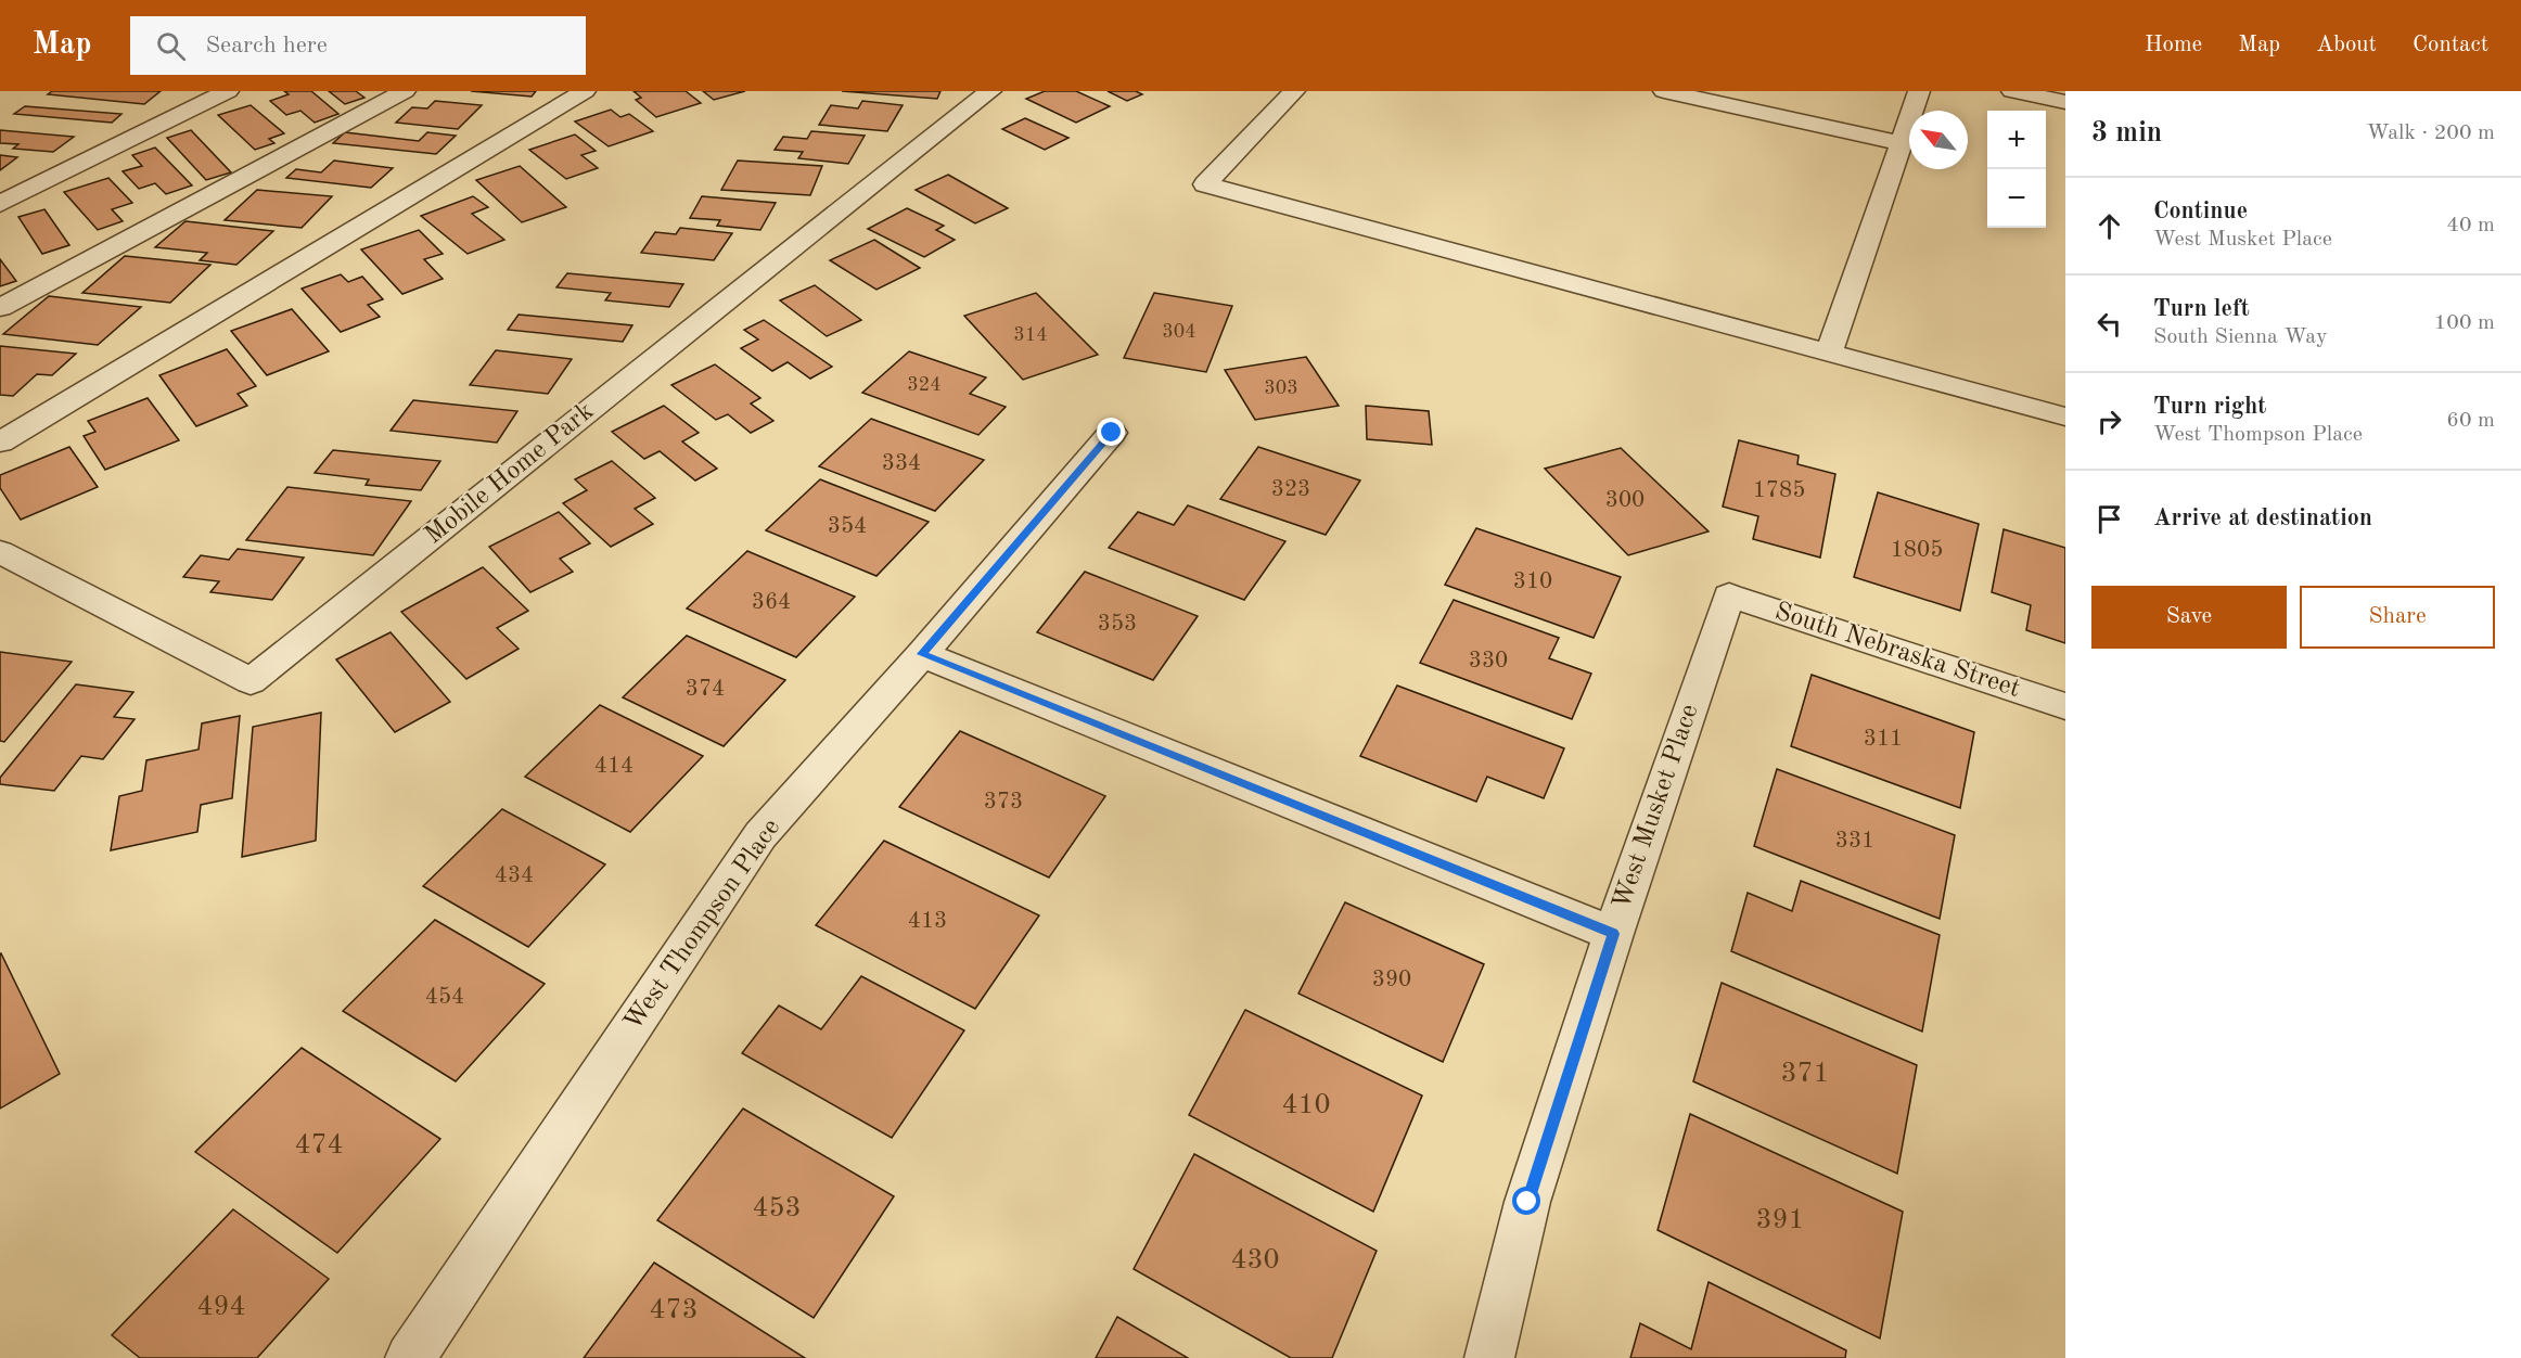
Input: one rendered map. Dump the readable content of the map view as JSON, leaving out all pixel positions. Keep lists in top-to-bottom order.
{
  "streets": {
    "street": [
      "Mobile Home Park",
      "South Nebraska Street",
      "West Musket Place",
      "West Thompson Place"
    ]
  },
  "crossings": [
    ["South Nebraska Street", "West Musket Place"]
  ],
  "house_numbers": [
    "304",
    "314",
    "324",
    "303",
    "334",
    "323",
    "1785",
    "300",
    "354",
    "1805",
    "310",
    "364",
    "353",
    "330",
    "374",
    "311",
    "414",
    "373",
    "331",
    "434",
    "413",
    "390",
    "454",
    "371",
    "410",
    "474",
    "453",
    "391",
    "430",
    "494",
    "473"
  ],
  "north": "top left",
  "page": {
    "header": "Map",
    "search": "Search here",
    "nav": [
      "Home",
      "Map",
      "About",
      "Contact"
    ],
    "heading": ["3 min", "Walk · 200 m"],
    "map_buttons": ["+", "−"],
    "list": [
      ["Continue", "West Musket Place", "40 m"],
      ["Turn left", "South Sienna Way", "100 m"],
      ["Turn right", "West Thompson Place", "60 m"],
      "Arrive at destination"
    ],
    "buttons": ["Save", "Share"]
  }
}
